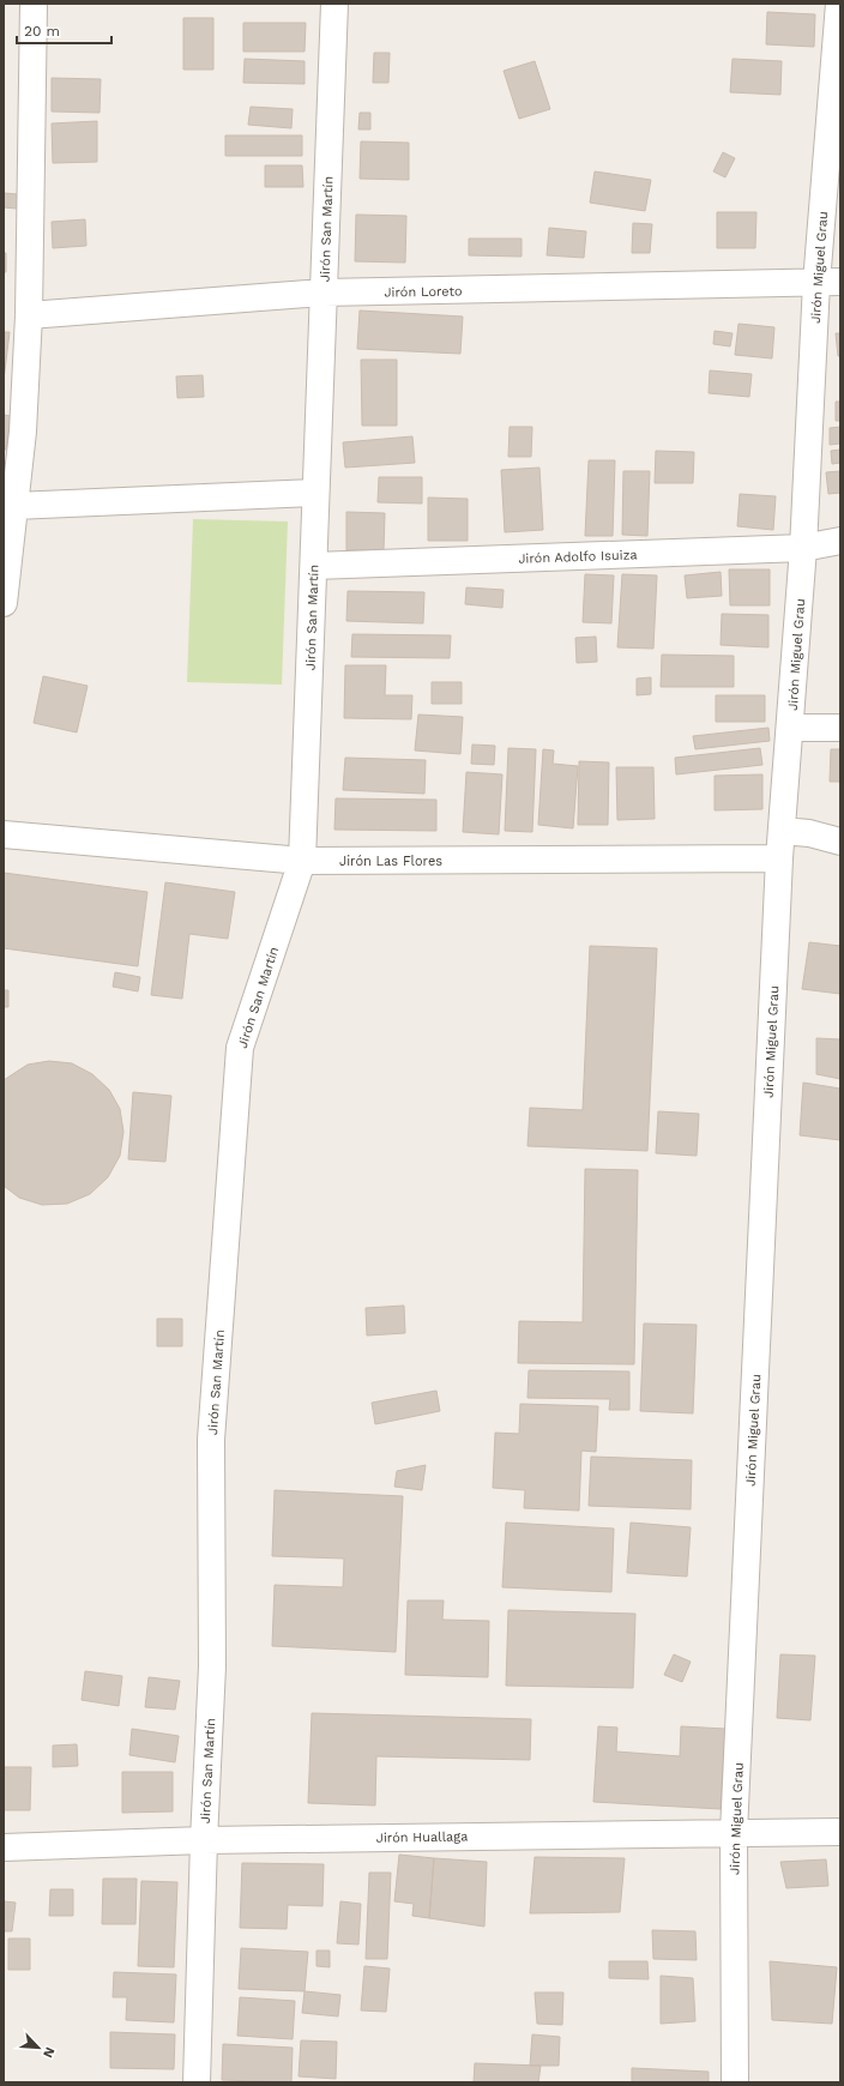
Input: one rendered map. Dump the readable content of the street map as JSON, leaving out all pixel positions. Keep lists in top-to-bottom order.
{
  "streets": {
    "street": [
      "Jirón San Martín",
      "Jirón Miguel Grau",
      "Jirón Loreto",
      "Jirón Adolfo Isuiza",
      "Jirón Las Flores",
      "Jirón Huallaga"
    ]
  },
  "crossings": [
    ["Jirón San Martín", "Jirón Loreto"],
    ["Jirón San Martín", "Jirón Adolfo Isuiza"],
    ["Jirón San Martín", "Jirón Las Flores"],
    ["Jirón San Martín", "Jirón Huallaga"],
    ["Jirón Miguel Grau", "Jirón Loreto"],
    ["Jirón Miguel Grau", "Jirón Adolfo Isuiza"],
    ["Jirón Miguel Grau", "Jirón Las Flores"],
    ["Jirón Miguel Grau", "Jirón Huallaga"]
  ],
  "scale_bar": "20 m",
  "north": "bottom right"
}
